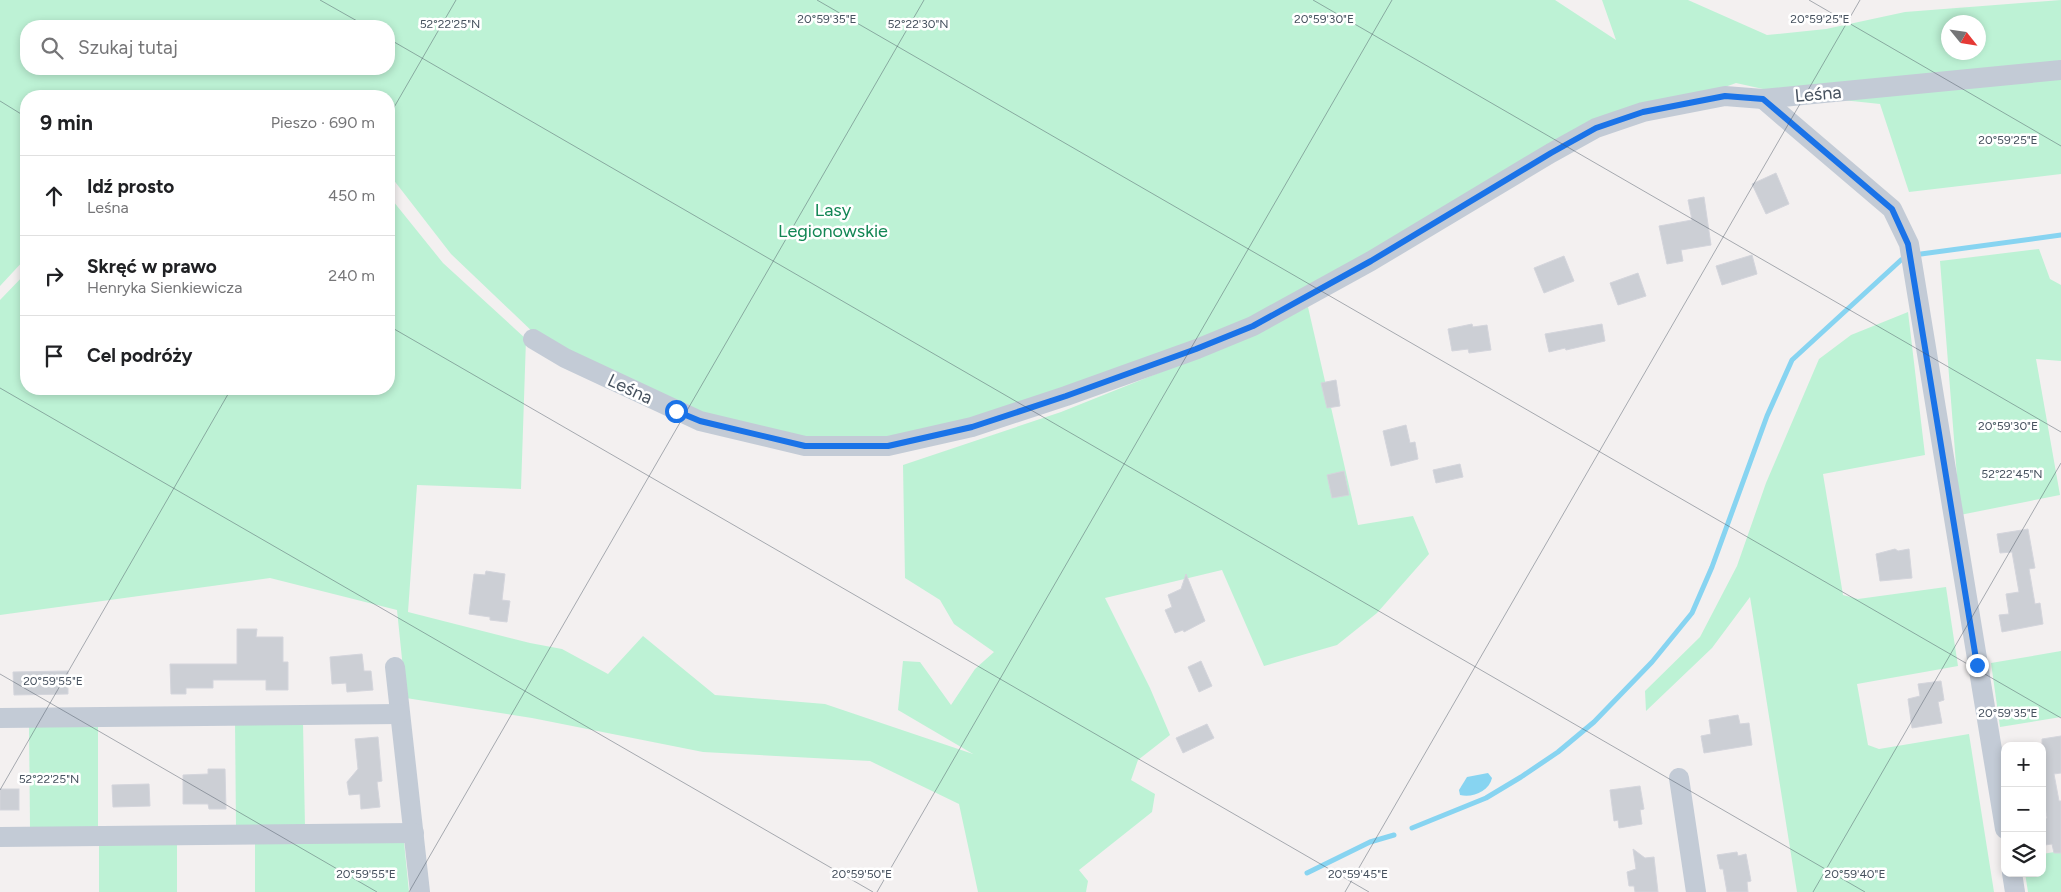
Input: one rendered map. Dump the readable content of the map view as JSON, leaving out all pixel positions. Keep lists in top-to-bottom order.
{
  "streets": {
    "street": ["Leśna"]
  },
  "parks": ["Lasy Legionowskie"],
  "north": "bottom right",
  "page": {
    "search": "Szukaj tutaj",
    "heading": ["9 min", "Pieszo · 690 m"],
    "list": [
      ["Idź prosto", "Leśna", "450 m"],
      ["Skręć w prawo", "Henryka Sienkiewicza", "240 m"],
      "Cel podróży"
    ],
    "map_buttons": ["+", "−"]
  },
  "coordinates": [
    "20°59'35\"E",
    "20°59'30\"E",
    "20°59'25\"E",
    "52°22'25\"N",
    "52°22'30\"N",
    "52°22'45\"N",
    "20°59'55\"E",
    "20°59'50\"E",
    "20°59'45\"E",
    "20°59'40\"E"
  ]
}
